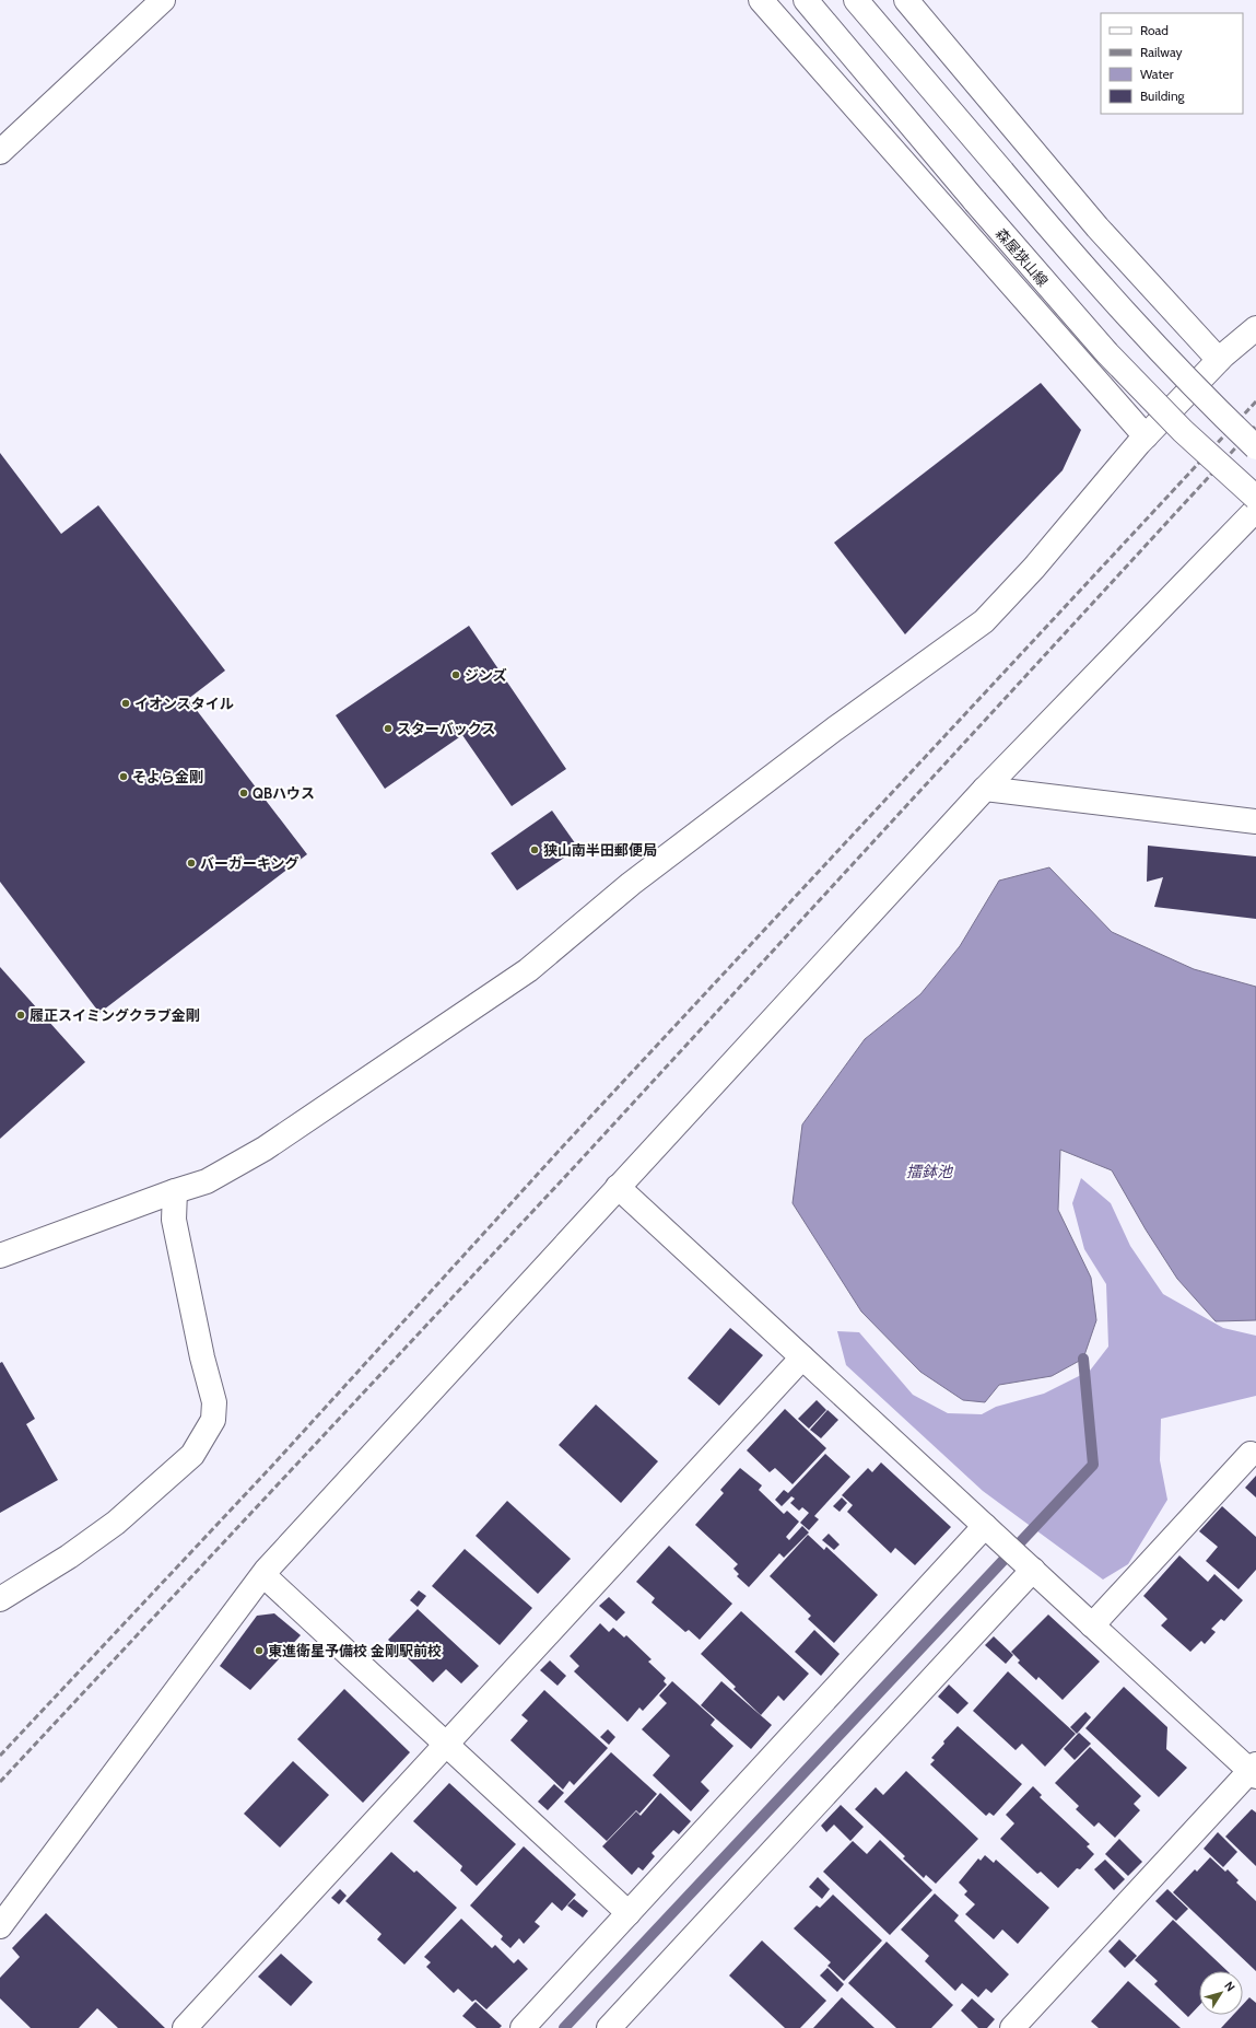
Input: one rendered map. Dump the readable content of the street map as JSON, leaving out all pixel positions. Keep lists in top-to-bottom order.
{
  "streets": {
    "street": ["森屋狭山線"]
  },
  "water": ["擂鉢池"],
  "places": [
    "ジンズ",
    "イオンスタイル",
    "スターバックス",
    "そよら金剛",
    "QBハウス",
    "狭山南半田郵便局",
    "バーガーキング",
    "履正スイミングクラブ金剛",
    "東進衛星予備校 金剛駅前校"
  ],
  "legend": [
    "Road",
    "Railway",
    "Water",
    "Building"
  ],
  "north": "top right"
}
